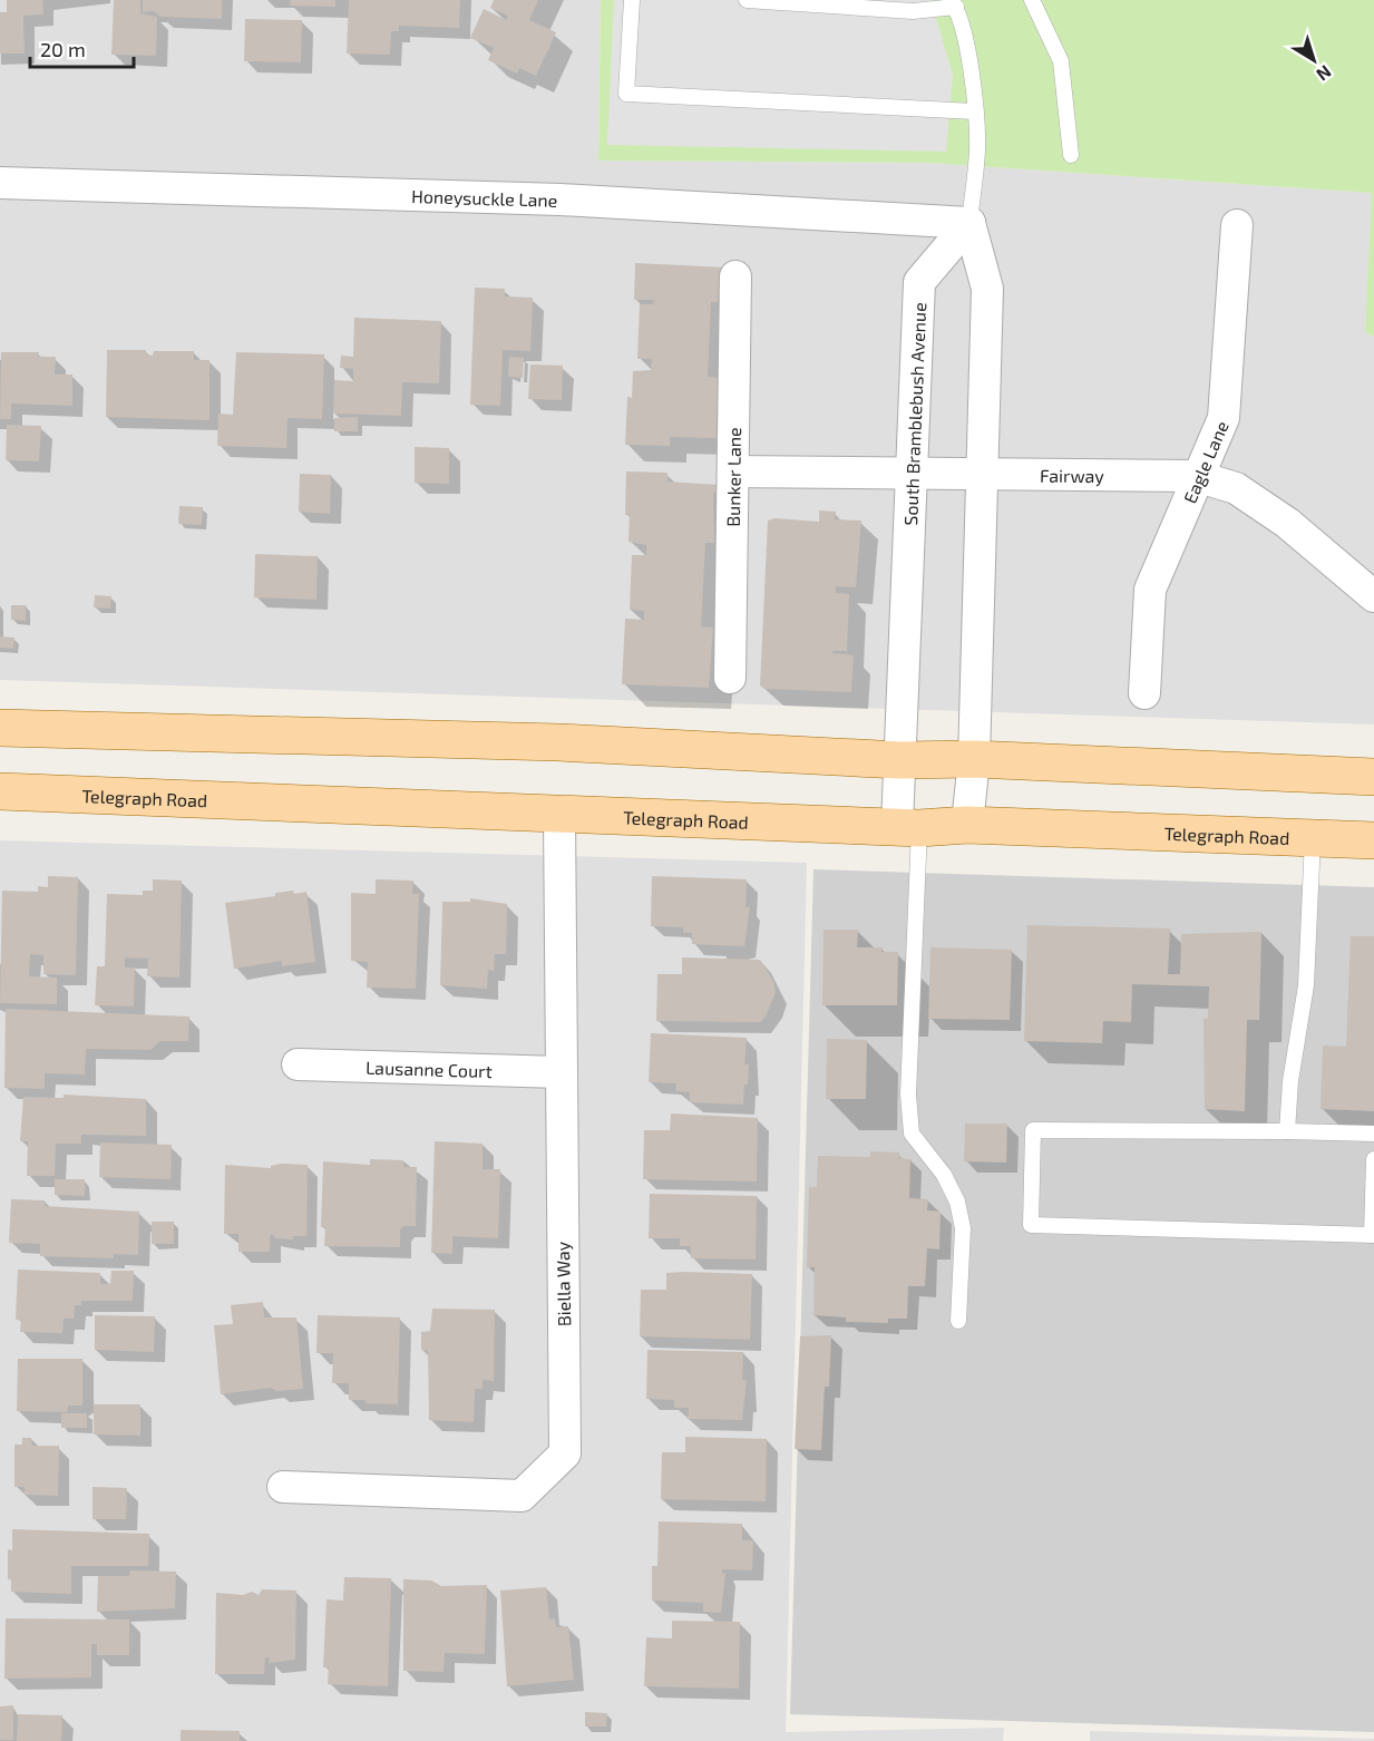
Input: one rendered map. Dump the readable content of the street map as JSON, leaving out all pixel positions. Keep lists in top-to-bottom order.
{
  "streets": {
    "main road": ["Telegraph Road"],
    "street": [
      "Honeysuckle Lane",
      "South Bramblebush Avenue",
      "Eagle Lane",
      "Fairway",
      "Bunker Lane",
      "Lausanne Court",
      "Biella Way"
    ]
  },
  "crossings": [
    ["Honeysuckle Lane", "South Bramblebush Avenue"],
    ["South Bramblebush Avenue", "Fairway"],
    ["South Bramblebush Avenue", "Telegraph Road"],
    ["Eagle Lane", "Fairway"],
    ["Fairway", "Bunker Lane"],
    ["Telegraph Road", "Biella Way"],
    ["Lausanne Court", "Biella Way"]
  ],
  "scale_bar": "20 m",
  "north": "bottom right"
}
